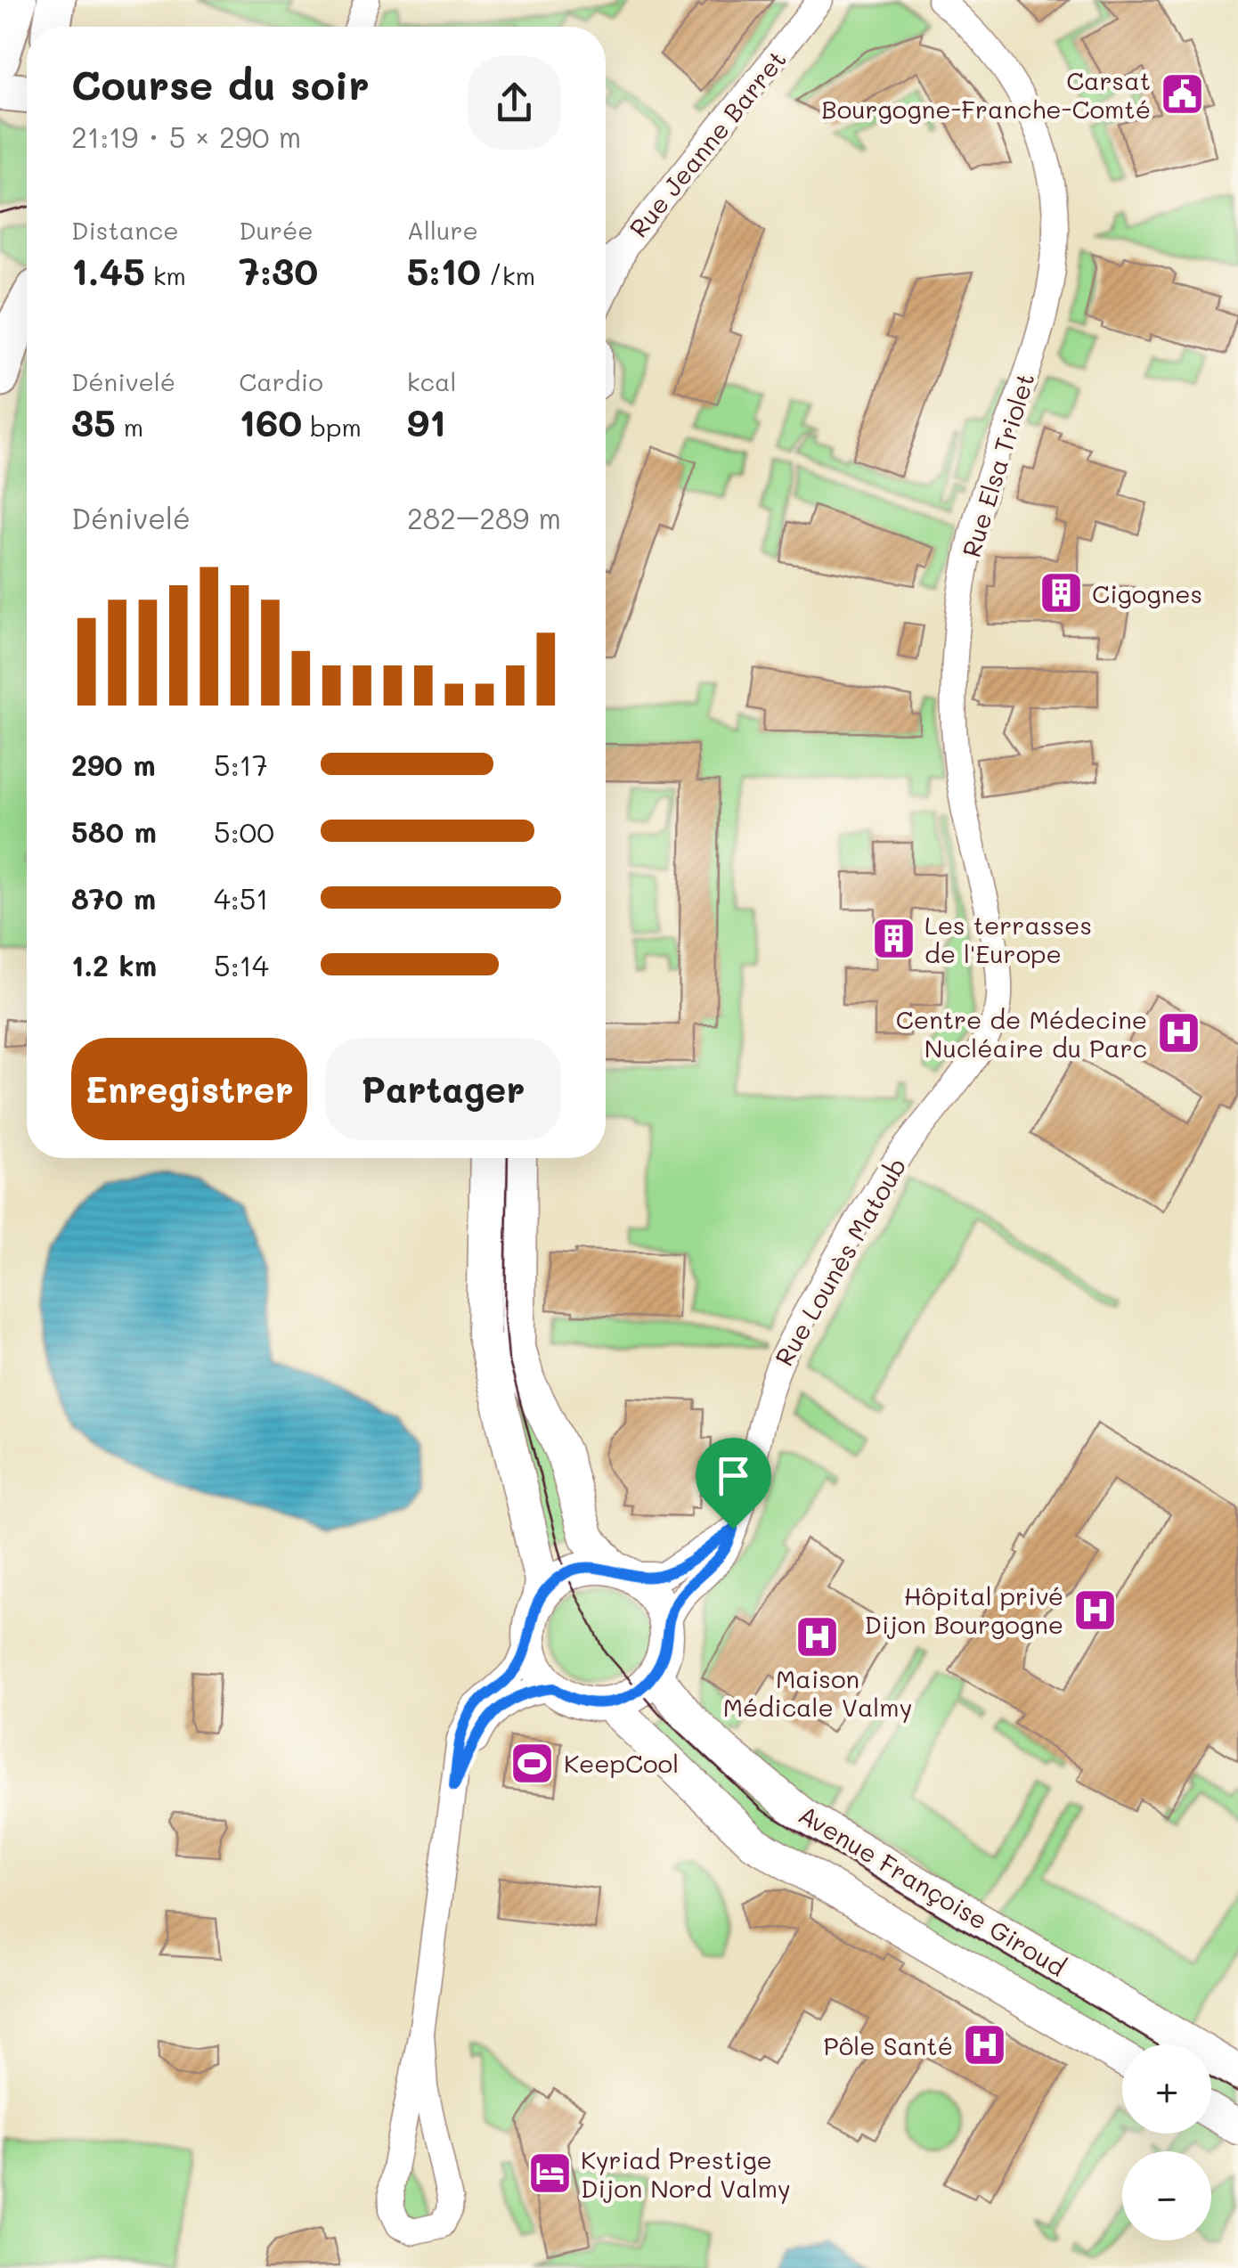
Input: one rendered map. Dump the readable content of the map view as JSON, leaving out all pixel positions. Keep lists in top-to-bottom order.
{
  "streets": {
    "street": [
      "Rue Jeanne Barret",
      "Rue Elsa Triolet",
      "Rue Lounès Matoub",
      "Avenue Françoise Giroud"
    ]
  },
  "crossings": [
    ["Rue Elsa Triolet", "Rue Lounès Matoub"],
    ["Rue Lounès Matoub", "Avenue Françoise Giroud"]
  ],
  "places": {
    "public building": ["Carsat Bourgogne-Franche-Comté"],
    "building": ["Cigognes", "Les terrasses de l'Europe"],
    "hospital": [
      "Centre de Médecine Nucléaire du Parc",
      "Hôpital privé Dijon Bourgogne",
      "Maison Médicale Valmy",
      "Pôle Santé"
    ],
    "sports": ["KeepCool"],
    "hotel": ["Kyriad Prestige Dijon Nord Valmy"]
  },
  "page": {
    "heading": ["Course du soir", "21:19 · 5 × 290 m"],
    "stats": [
      ["Distance", "1.45 km"],
      ["Durée", "7:30"],
      ["Allure", "5:10 /km"],
      ["Dénivelé", "35 m"],
      ["Cardio", "160 bpm"],
      ["kcal", "91"]
    ],
    "chart": ["Dénivelé", "282–289 m"],
    "list": [
      {
        "name": "290 m",
        "note": "5:17"
      },
      {
        "name": "580 m",
        "note": "5:00"
      },
      {
        "name": "870 m",
        "note": "4:51"
      },
      {
        "name": "1.2 km",
        "note": "5:14"
      }
    ],
    "buttons": ["Enregistrer", "Partager"],
    "map_buttons": ["+", "−"]
  }
}
